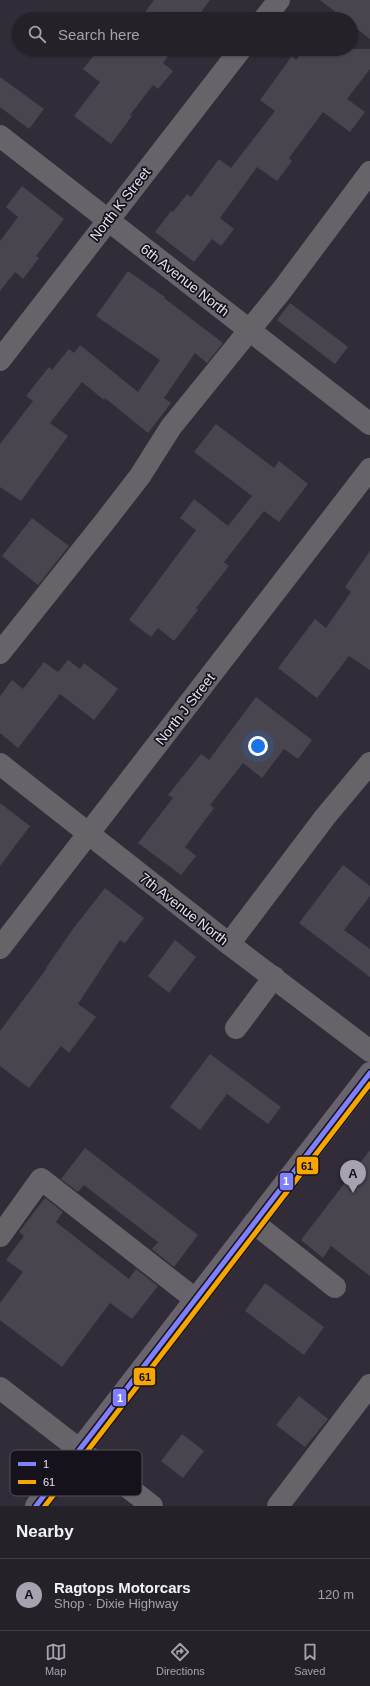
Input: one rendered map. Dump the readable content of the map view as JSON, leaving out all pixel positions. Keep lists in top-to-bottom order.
{
  "streets": {
    "street": [
      "North K Street",
      "6th Avenue North",
      "North J Street",
      "7th Avenue North"
    ]
  },
  "crossings": [
    ["North K Street", "6th Avenue North"],
    ["North J Street", "7th Avenue North"]
  ],
  "lines": ["transit line 1", "transit line 61"],
  "legend": ["1", "61"],
  "page": {
    "search": "Search here",
    "pins": "A",
    "heading": "Nearby",
    "list": [
      {
        "mark": "A",
        "name": "Ragtops Motorcars",
        "note": "Shop · Dixie Highway",
        "value": "120 m"
      }
    ],
    "nav": ["Map", "Directions", "Saved"]
  }
}
